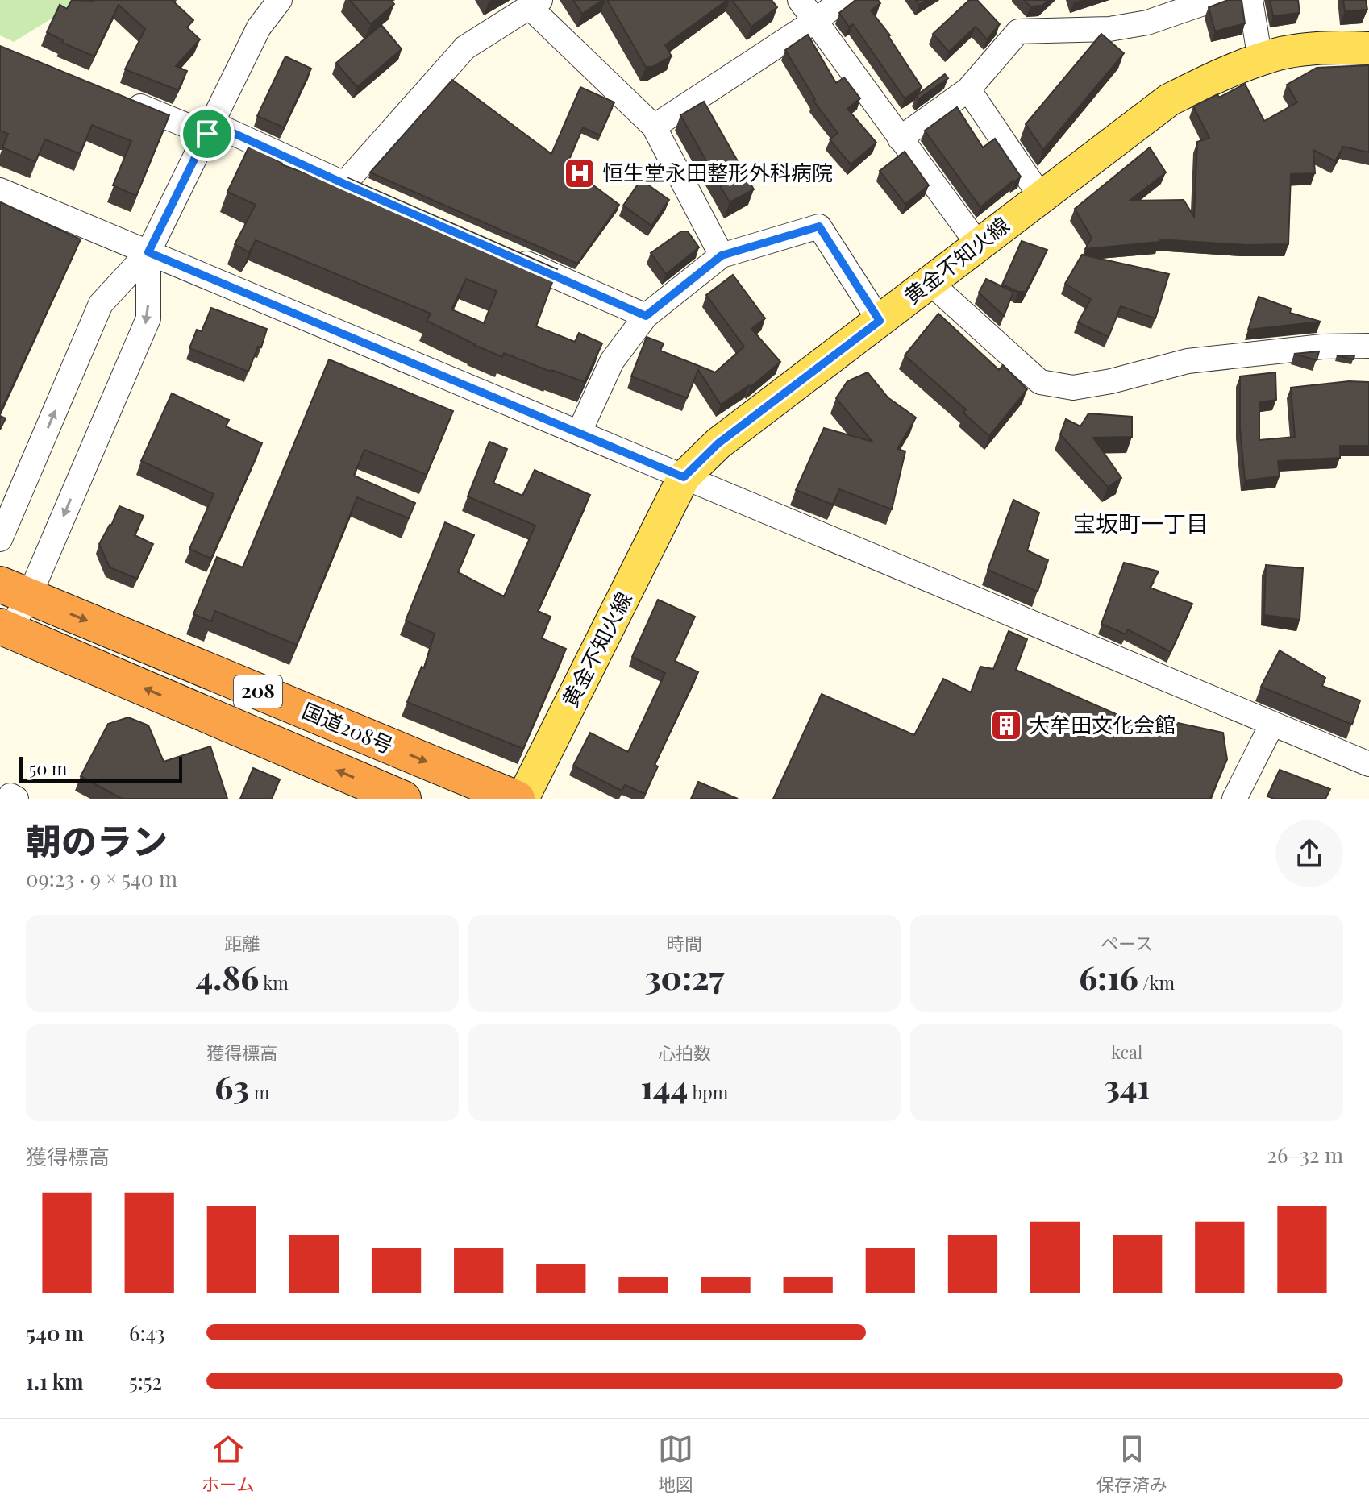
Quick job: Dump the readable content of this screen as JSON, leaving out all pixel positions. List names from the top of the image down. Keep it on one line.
{"streets":{"highway":["208","国道208号"],"main road":["黄金不知火線"]},"districts":["宝坂町一丁目"],"places":{"hospital":["恒生堂永田整形外科病院"],"building":["大牟田文化会館"]},"scale_bar":"50 m","page":{"scale":"50 m","heading":["朝のラン","09:23 · 9 × 540 m"],"stats":[["距離","4.86 km"],["時間","30:27"],["ペース","6:16 /km"],["獲得標高","63 m"],["心拍数","144 bpm"],["kcal","341"]],"chart":["獲得標高","26–32 m"],"list":[{"name":"540 m","note":"6:43"},{"name":"1.1 km","note":"5:52"}],"tabs":["ホーム","地図","保存済み"]}}
